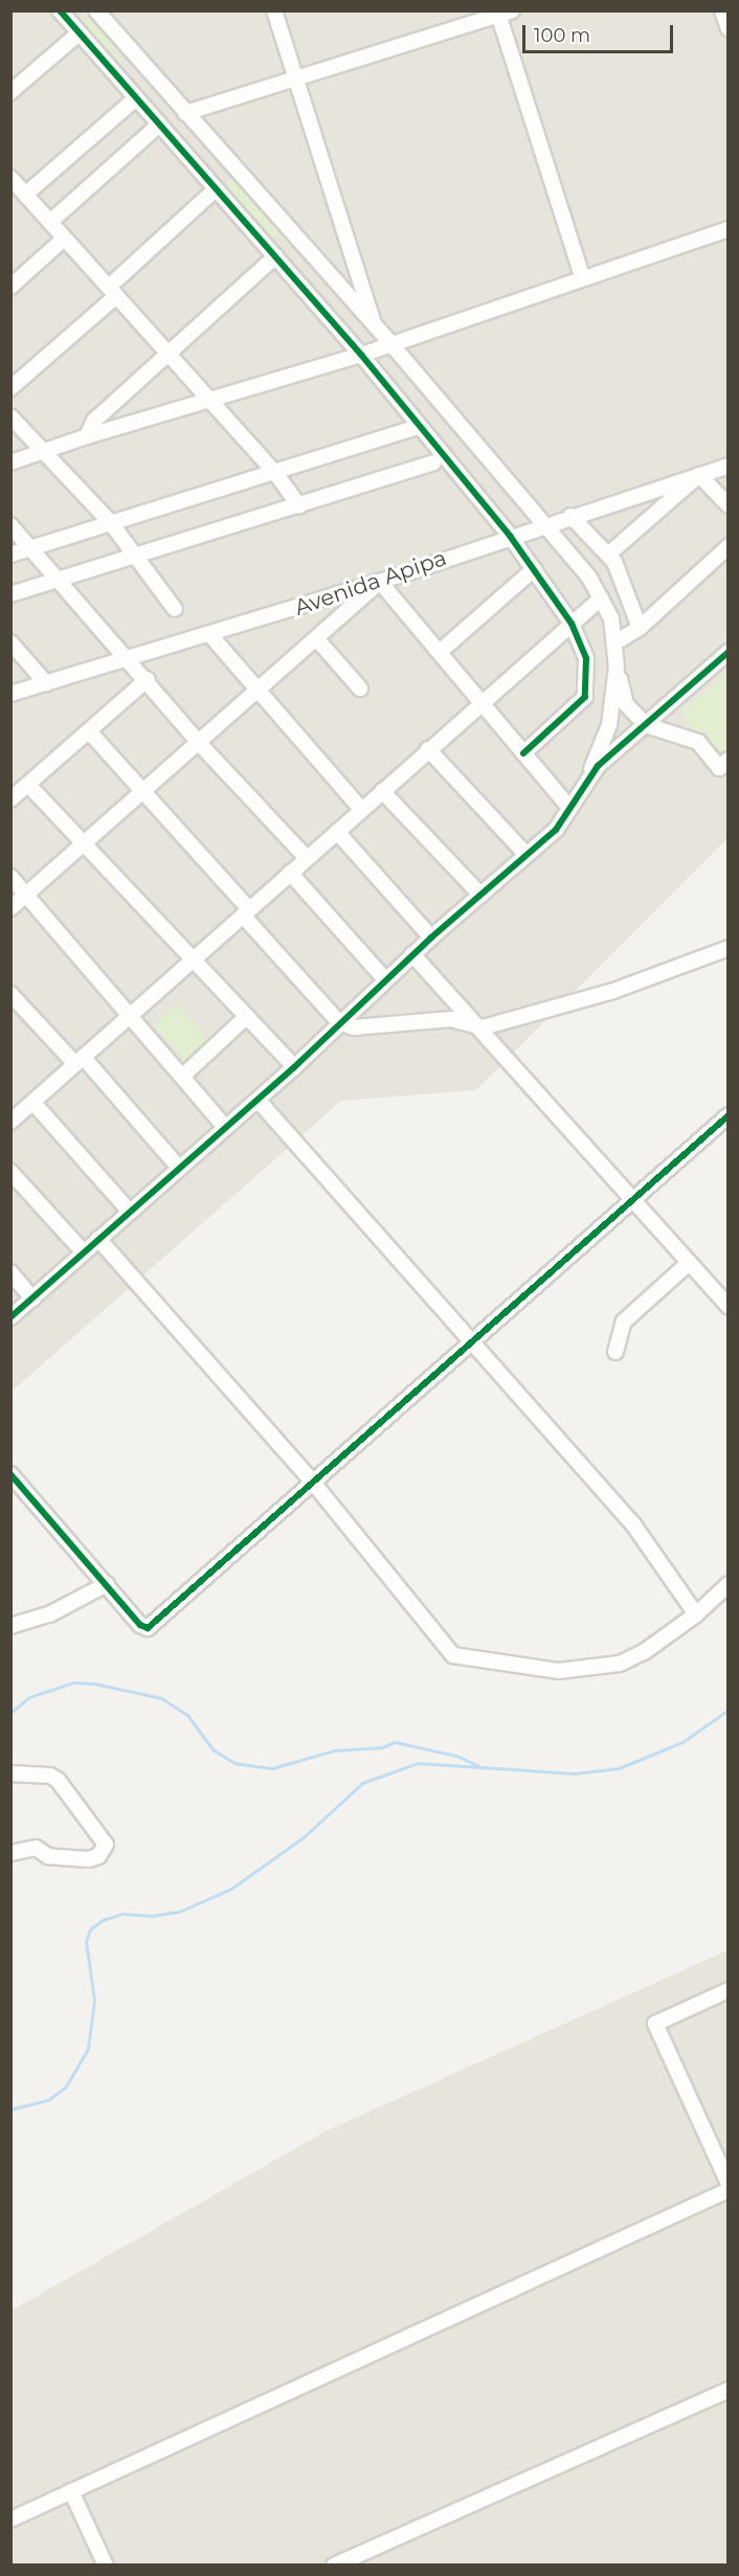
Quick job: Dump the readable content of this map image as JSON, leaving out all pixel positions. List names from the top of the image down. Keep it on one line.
{"streets":{"street":["Avenida Apipa"]},"scale_bar":"100 m"}
